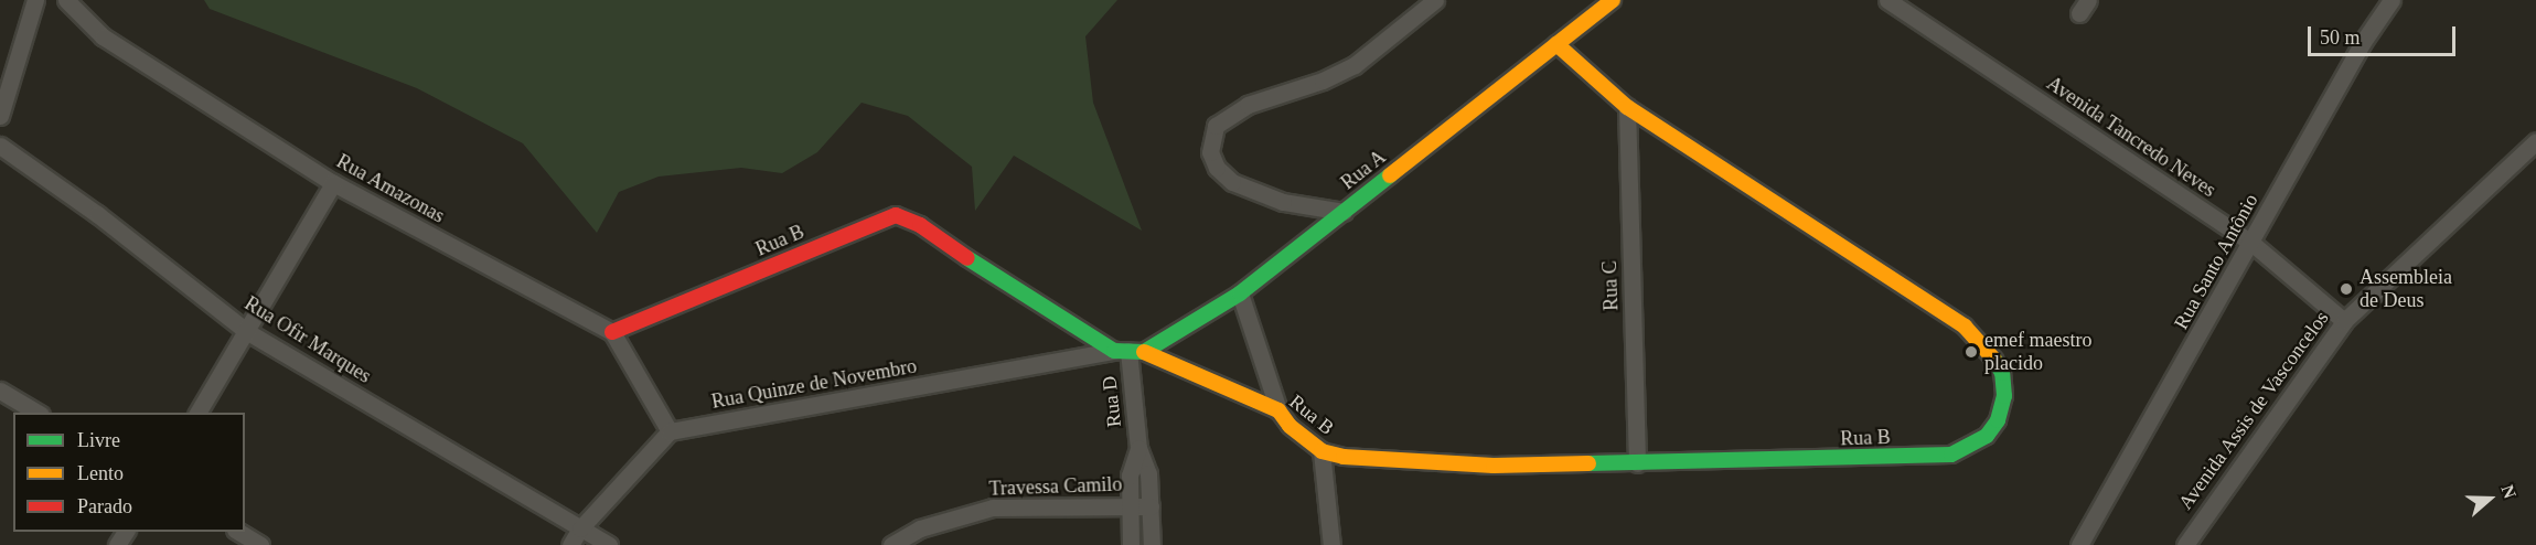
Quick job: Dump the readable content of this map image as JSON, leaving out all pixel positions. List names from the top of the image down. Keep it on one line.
{"streets":{"street":["Avenida Tancredo Neves","Rua A","Rua Amazonas","Rua B","Rua Santo Antônio","Rua C","Rua Ofir Marques","Rua Quinze de Novembro","Rua D","Avenida Assis de Vasconcelos","Travessa Camilo"]},"crossings":[["Avenida Tancredo Neves","Rua Santo Antônio"],["Avenida Tancredo Neves","Avenida Assis de Vasconcelos"],["Rua A","Rua B"],["Rua A","Rua Quinze de Novembro"],["Rua A","Rua D"],["Rua Amazonas","Rua B"],["Rua B","Rua C"],["Rua B","Rua Quinze de Novembro"],["Rua B","Rua D"],["Rua Quinze de Novembro","Rua D"],["Rua D","Travessa Camilo"]],"places":["Assembleia de Deus","emef maestro placido"],"legend":["Livre","Lento","Parado"],"scale_bar":"50 m","north":"right"}
